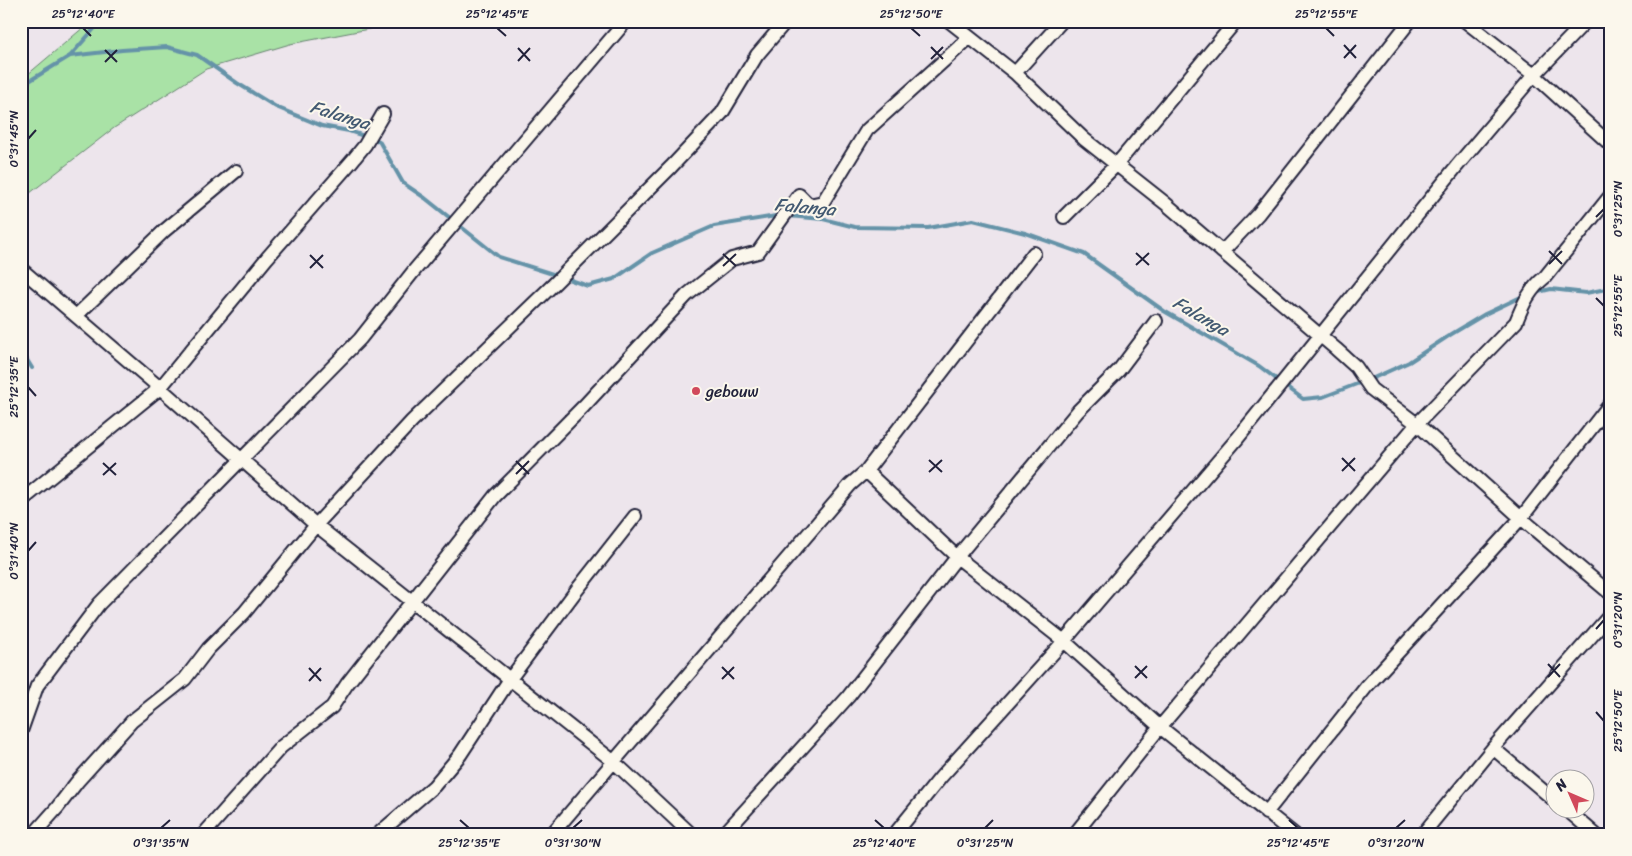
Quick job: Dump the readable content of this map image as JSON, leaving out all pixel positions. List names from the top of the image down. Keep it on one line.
{"water":["Falanga"],"places":["gebouw"],"north":"top left","coordinates":["25°12'40\"E","25°12'45\"E","25°12'50\"E","25°12'55\"E","0°31'45\"N","0°31'25\"N","25°12'35\"E","0°31'40\"N","0°31'20\"N","0°31'35\"N","0°31'30\"N"]}
